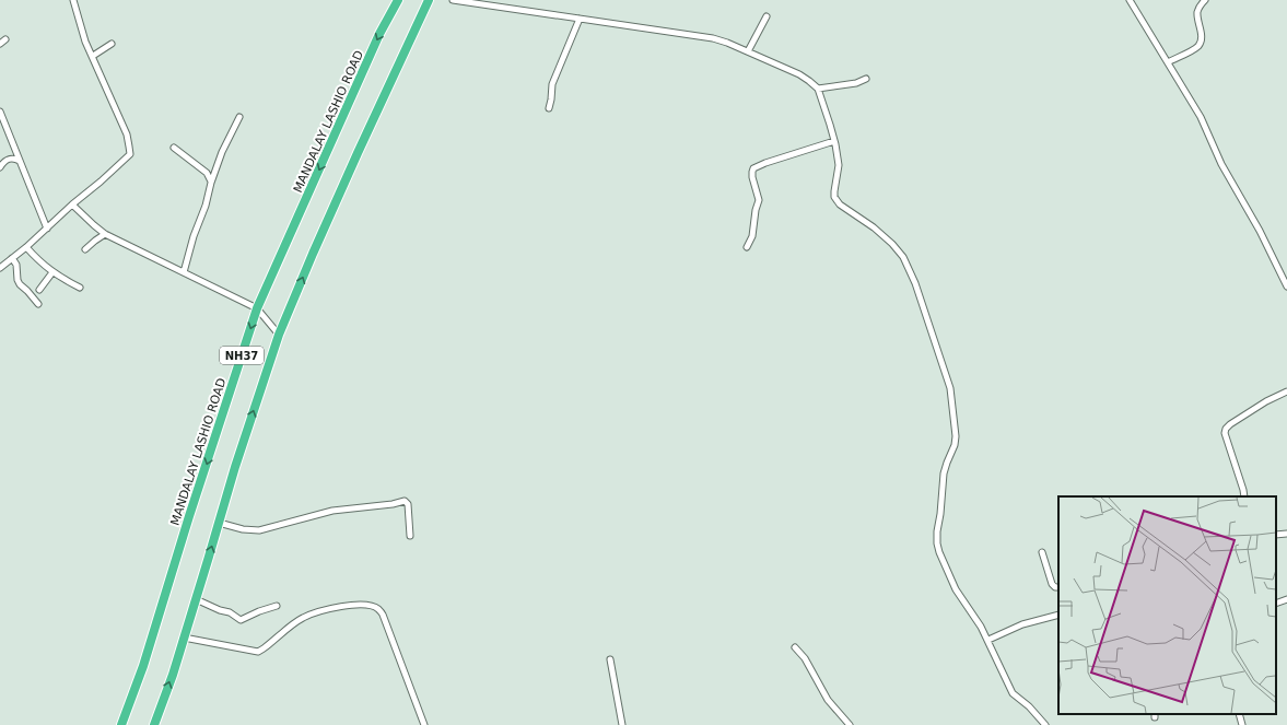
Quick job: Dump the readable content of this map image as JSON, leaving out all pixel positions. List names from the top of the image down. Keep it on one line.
{"streets":{"highway":["MANDALAY LASHIO ROAD","NH37"]}}
